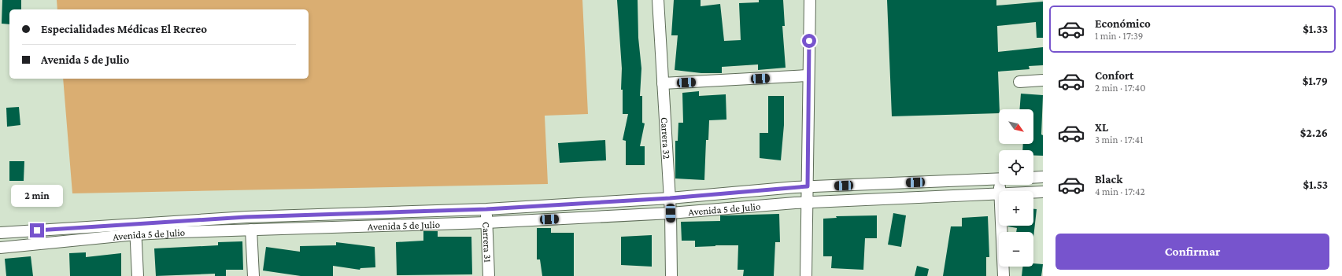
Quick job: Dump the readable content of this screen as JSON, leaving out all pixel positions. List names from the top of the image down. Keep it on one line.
{"streets":{"street":["Carrera 32","Avenida 5 de Julio","Carrera 31"]},"crossings":[["Carrera 32","Avenida 5 de Julio"],["Avenida 5 de Julio","Carrera 31"]],"north":"bottom right","page":{"list":[{"name":"Económico","note":"1 min · 17:39","value":"$1.33"},{"name":"Confort","note":"2 min · 17:40","value":"$1.79"},{"name":"XL","note":"3 min · 17:41","value":"$2.26"},{"name":"Black","note":"4 min · 17:42","value":"$1.53"}],"banner":["Especialidades Médicas El Recreo","Avenida 5 de Julio"],"map_buttons":["+","−"],"bubble":"2 min","buttons":"Confirmar"}}
